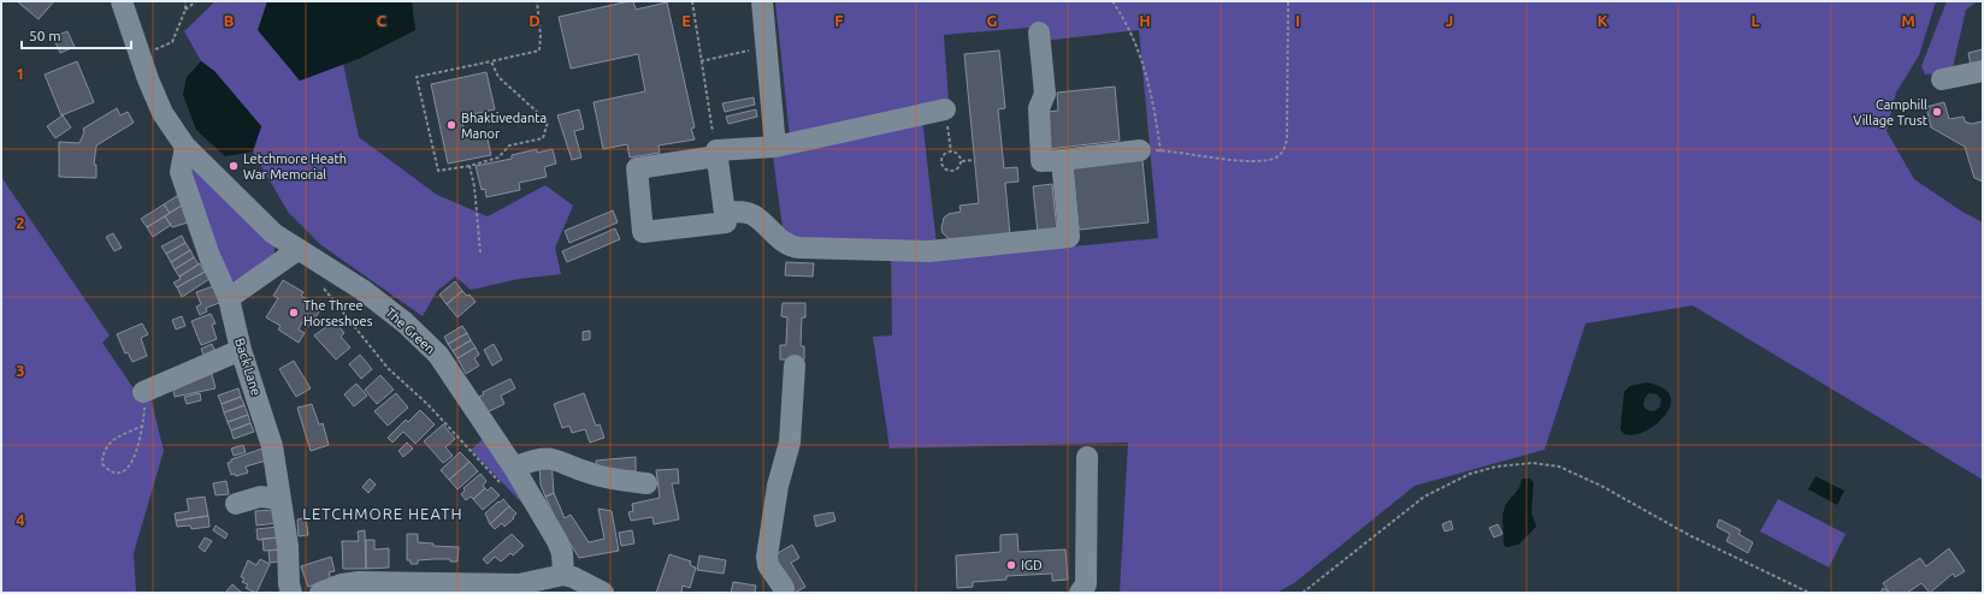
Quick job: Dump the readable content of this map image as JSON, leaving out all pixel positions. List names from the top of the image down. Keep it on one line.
{"streets":{"street":["The Green","Back Lane"]},"crossings":[["The Green","Back Lane"]],"districts":["LETCHMORE HEATH"],"places":["Camphill Village Trust","Bhaktivedanta Manor","Letchmore Heath War Memorial","The Three Horseshoes","IGD"],"scale_bar":"50 m","grid":{"columns":["B","C","D","E","F","G","H","I","J","K","L","M"],"rows":["1","2","3","4"]}}
